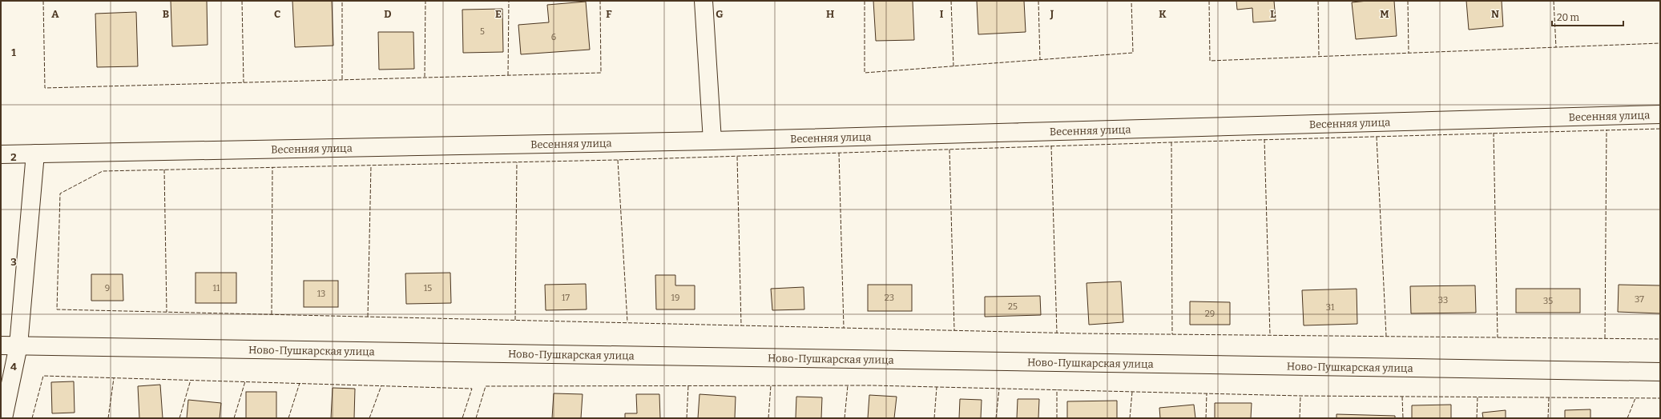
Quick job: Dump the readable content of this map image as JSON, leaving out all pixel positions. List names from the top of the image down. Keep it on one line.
{"streets":{"street":["Весенняя улица","Ново-Пушкарская улица"]},"house_numbers":["5","6","9","11","15","13","17","19","23","37","33","35","25","31","29"],"scale_bar":"20 m","grid":{"columns":["A","B","C","D","E","F","G","H","I","J","K","L","M","N"],"rows":["1","2","3","4"]}}
